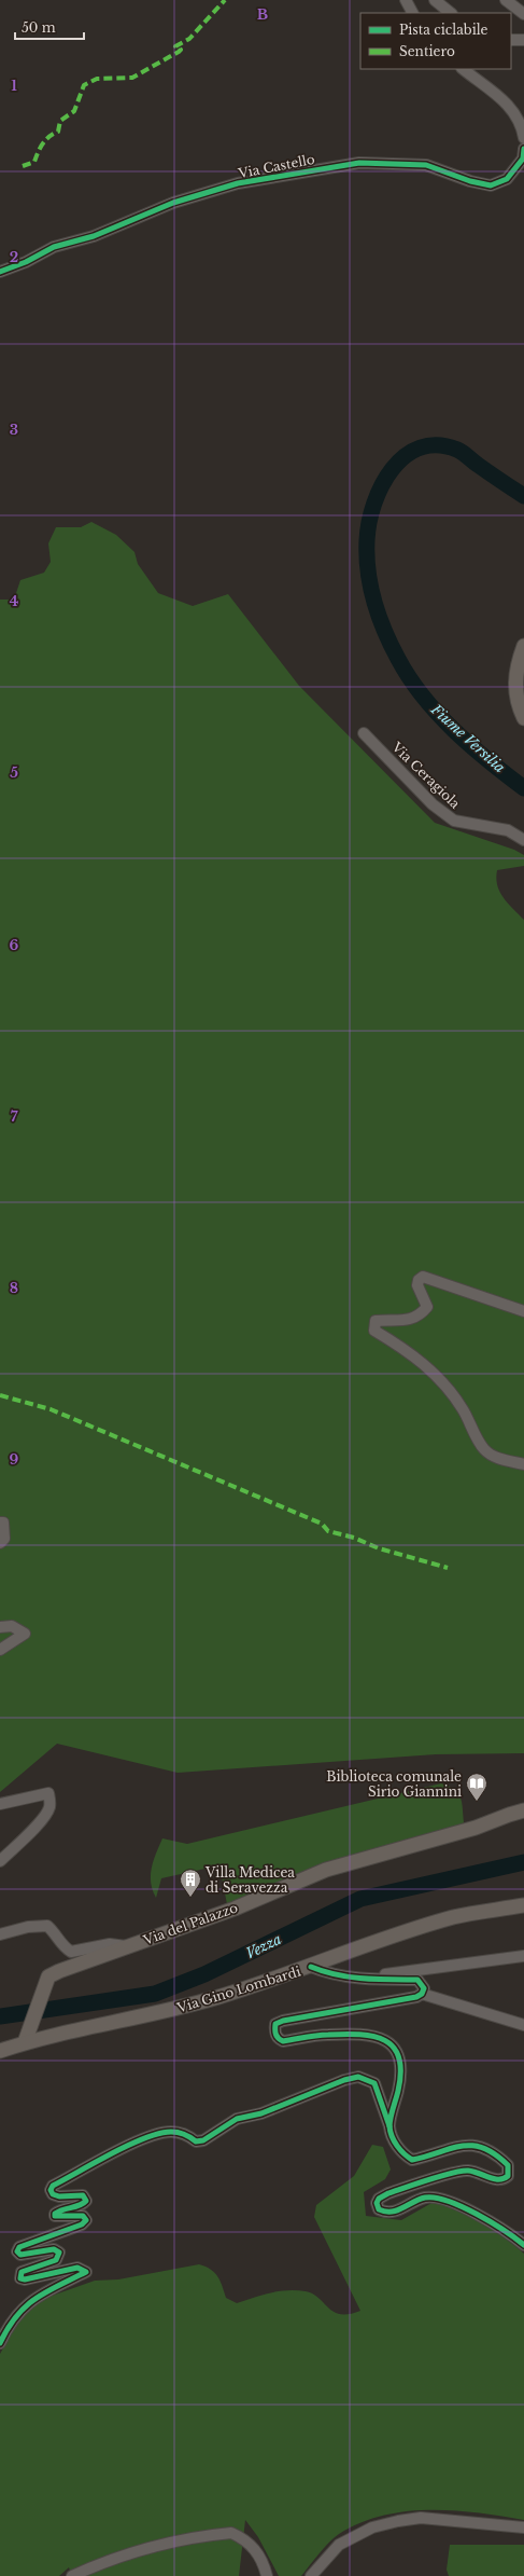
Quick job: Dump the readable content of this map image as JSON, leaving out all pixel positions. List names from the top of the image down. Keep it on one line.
{"streets":{"main road":["Via del Palazzo","Via Gino Lombardi"],"street":["Via Castello","Via Ceragiola"]},"crossings":[["Via del Palazzo","Via Gino Lombardi"]],"water":["Fiume Versilia","Vezza"],"places":{"library":["Biblioteca comunale Sirio Giannini"],"building":["Villa Medicea di Seravezza"]},"legend":["Pista ciclabile","Sentiero"],"scale_bar":"50 m","grid":{"columns":["B"],"rows":["1","2","3","4","5","6","7","8","9"]}}
